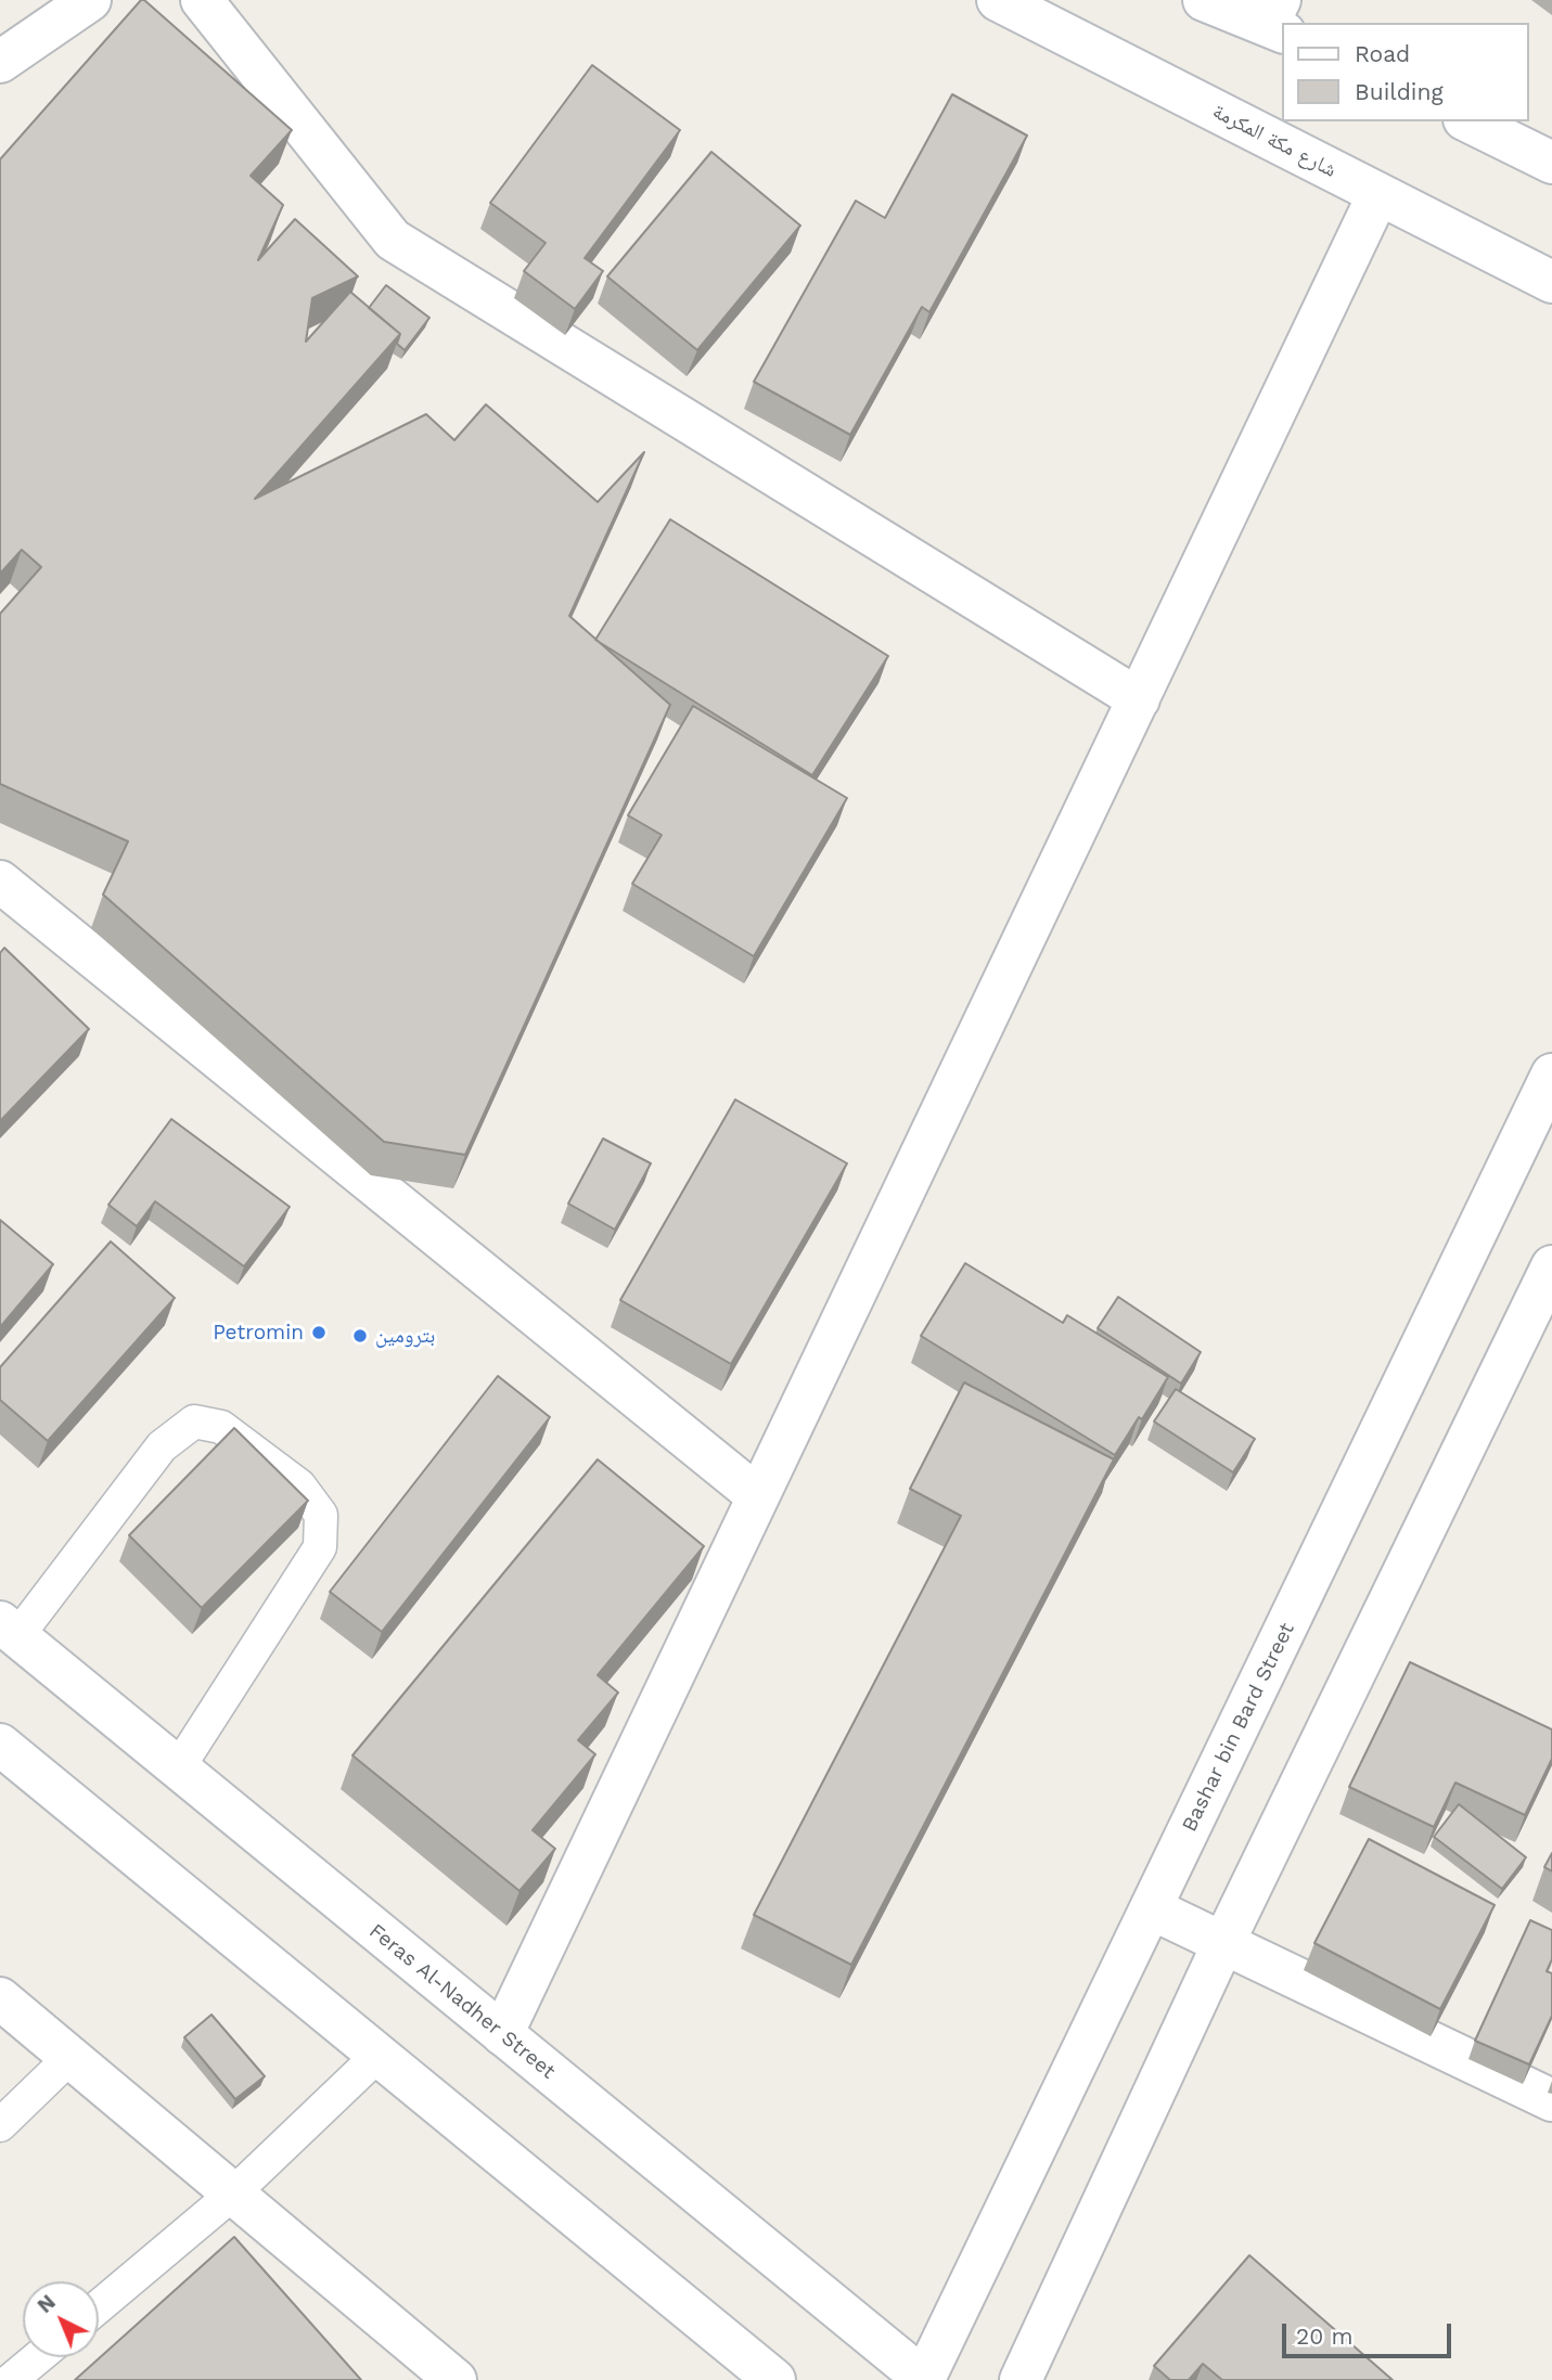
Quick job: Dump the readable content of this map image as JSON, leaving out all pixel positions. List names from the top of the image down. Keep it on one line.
{"streets":{"street":["شارع مكة المكرمة","Bashar bin Bard Street","Feras Al-Nadher Street"]},"crossings":[["Bashar bin Bard Street","Feras Al-Nadher Street"]],"places":["Petromin","بترومين"],"legend":["Road","Building"],"scale_bar":"20 m","north":"top left"}
